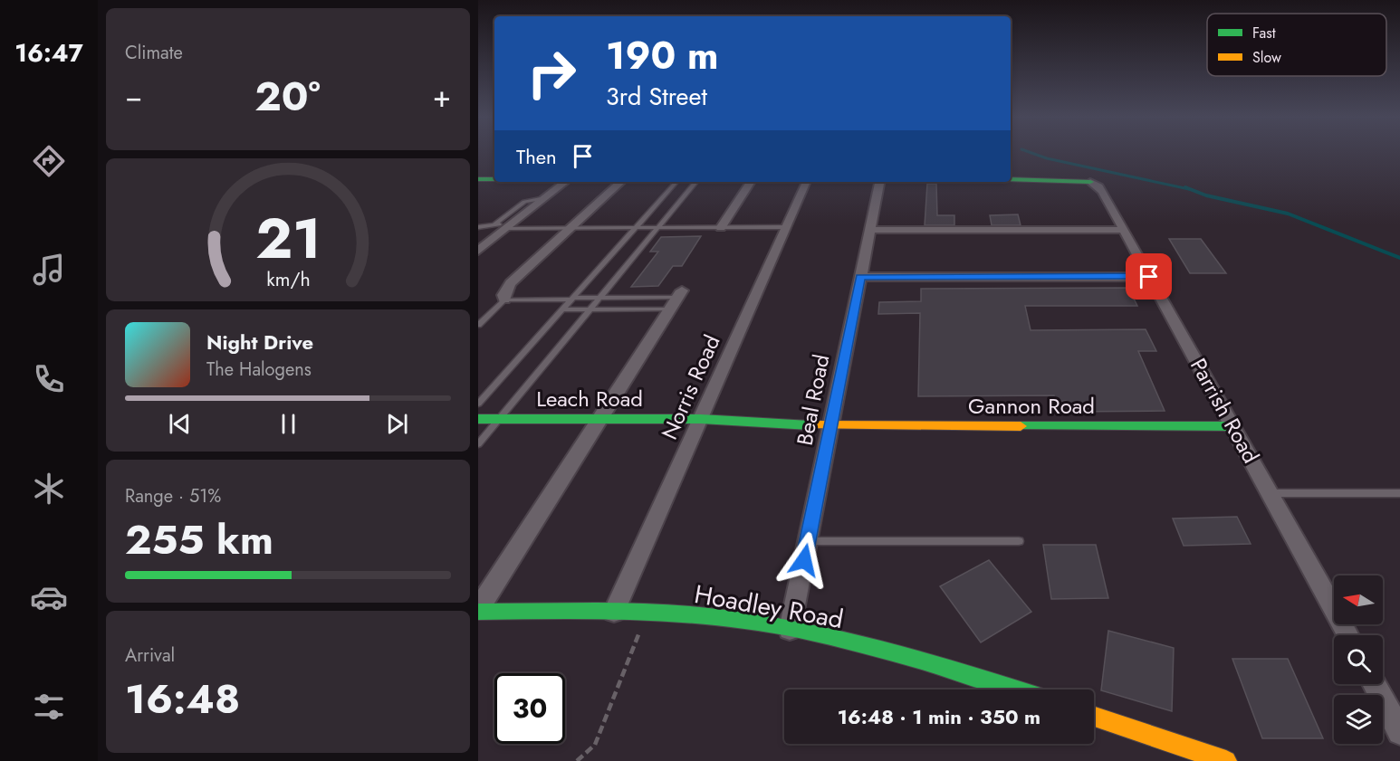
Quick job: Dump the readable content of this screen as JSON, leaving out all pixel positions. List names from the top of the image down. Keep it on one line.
{"streets":{"street":["Norris Road","Leach Road","Beal Road","Gannon Road","Parrish Road","Hoadley Road"]},"crossings":[["Norris Road","Leach Road"],["Norris Road","Hoadley Road"],["Leach Road","Beal Road"],["Leach Road","Gannon Road"],["Beal Road","Gannon Road"],["Beal Road","Hoadley Road"],["Gannon Road","Parrish Road"]],"legend":["Fast","Slow"],"north":"left","page":{"tabs":"16:47","tile":["Climate",["Range · 51%","255 km"],["Arrival","16:48"]],"turn":["190 m","3rd Street"],"heat":["−","20°","+"],"then":"Then","song":["Night Drive","The Halogens"],"limit":"30","trip":"16:48 · 1 min · 350 m","gauge":["21","km/h"]}}
